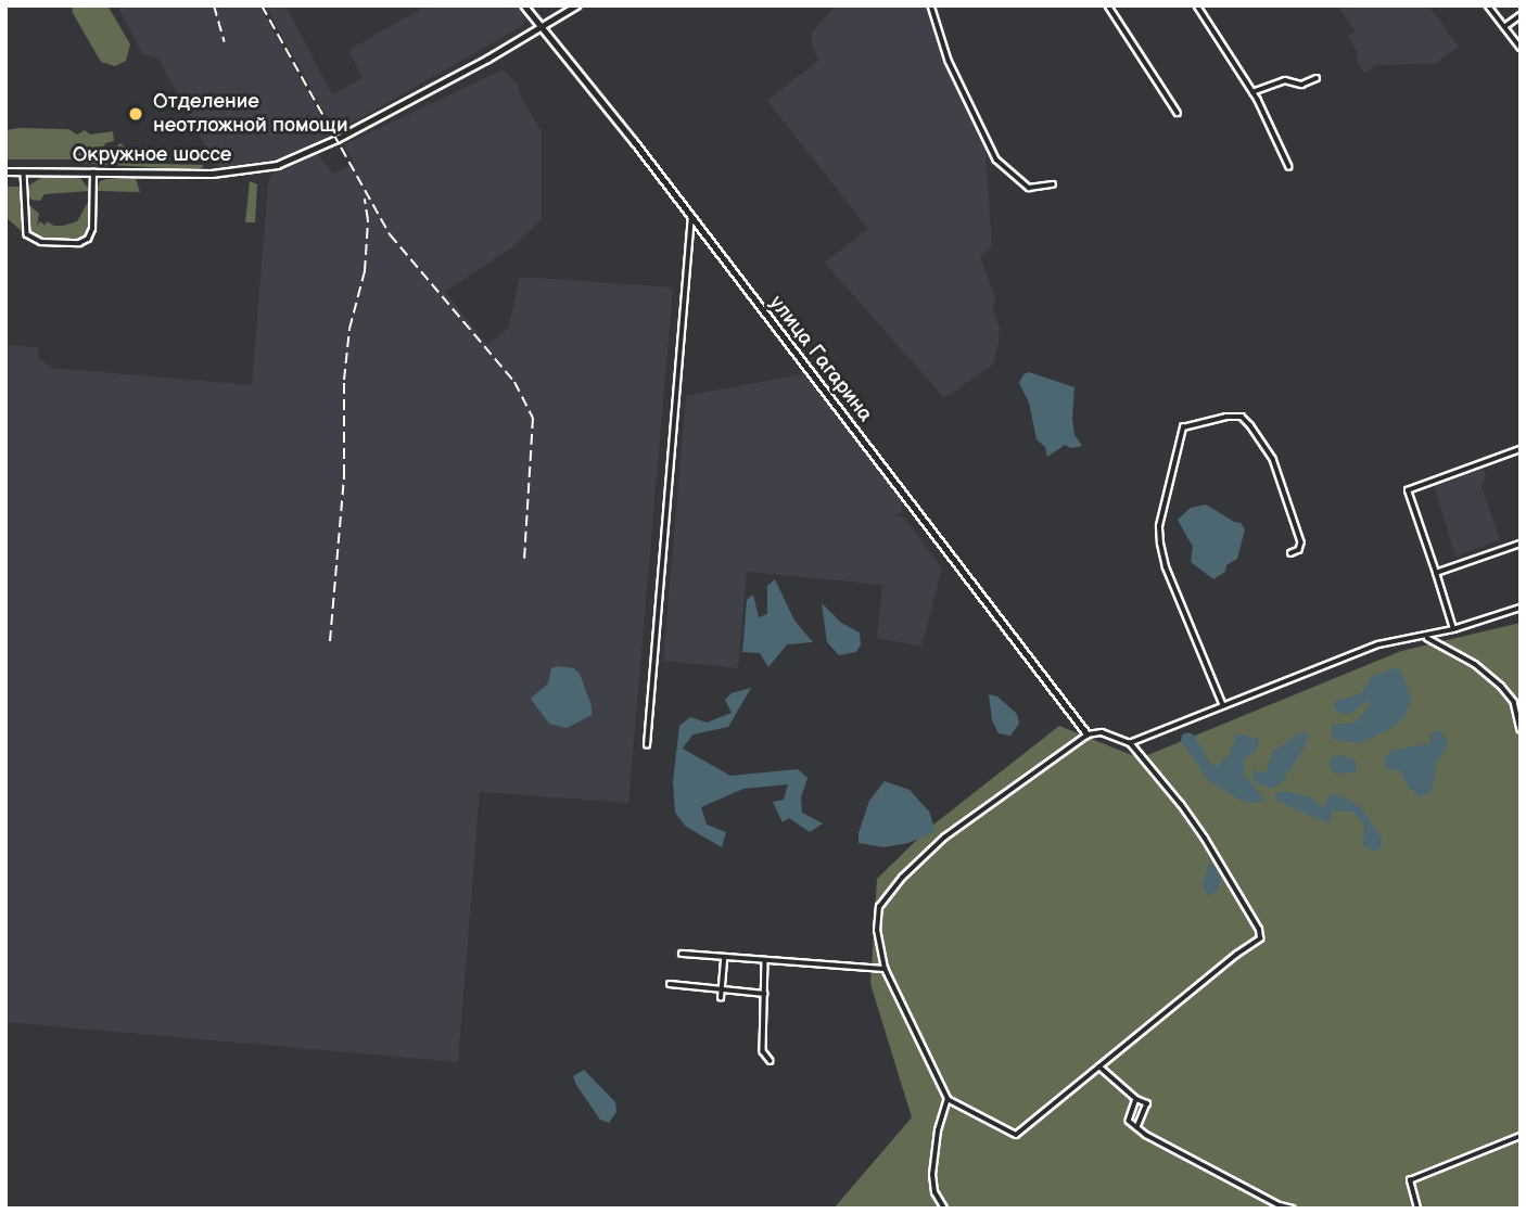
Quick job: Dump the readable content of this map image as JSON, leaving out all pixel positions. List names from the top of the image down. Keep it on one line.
{"streets":{"main road":["Окружное шоссе"],"street":["улица Гагарина"]},"crossings":[["Окружное шоссе","улица Гагарина"]],"places":["Отделение неотложной помощи"]}
